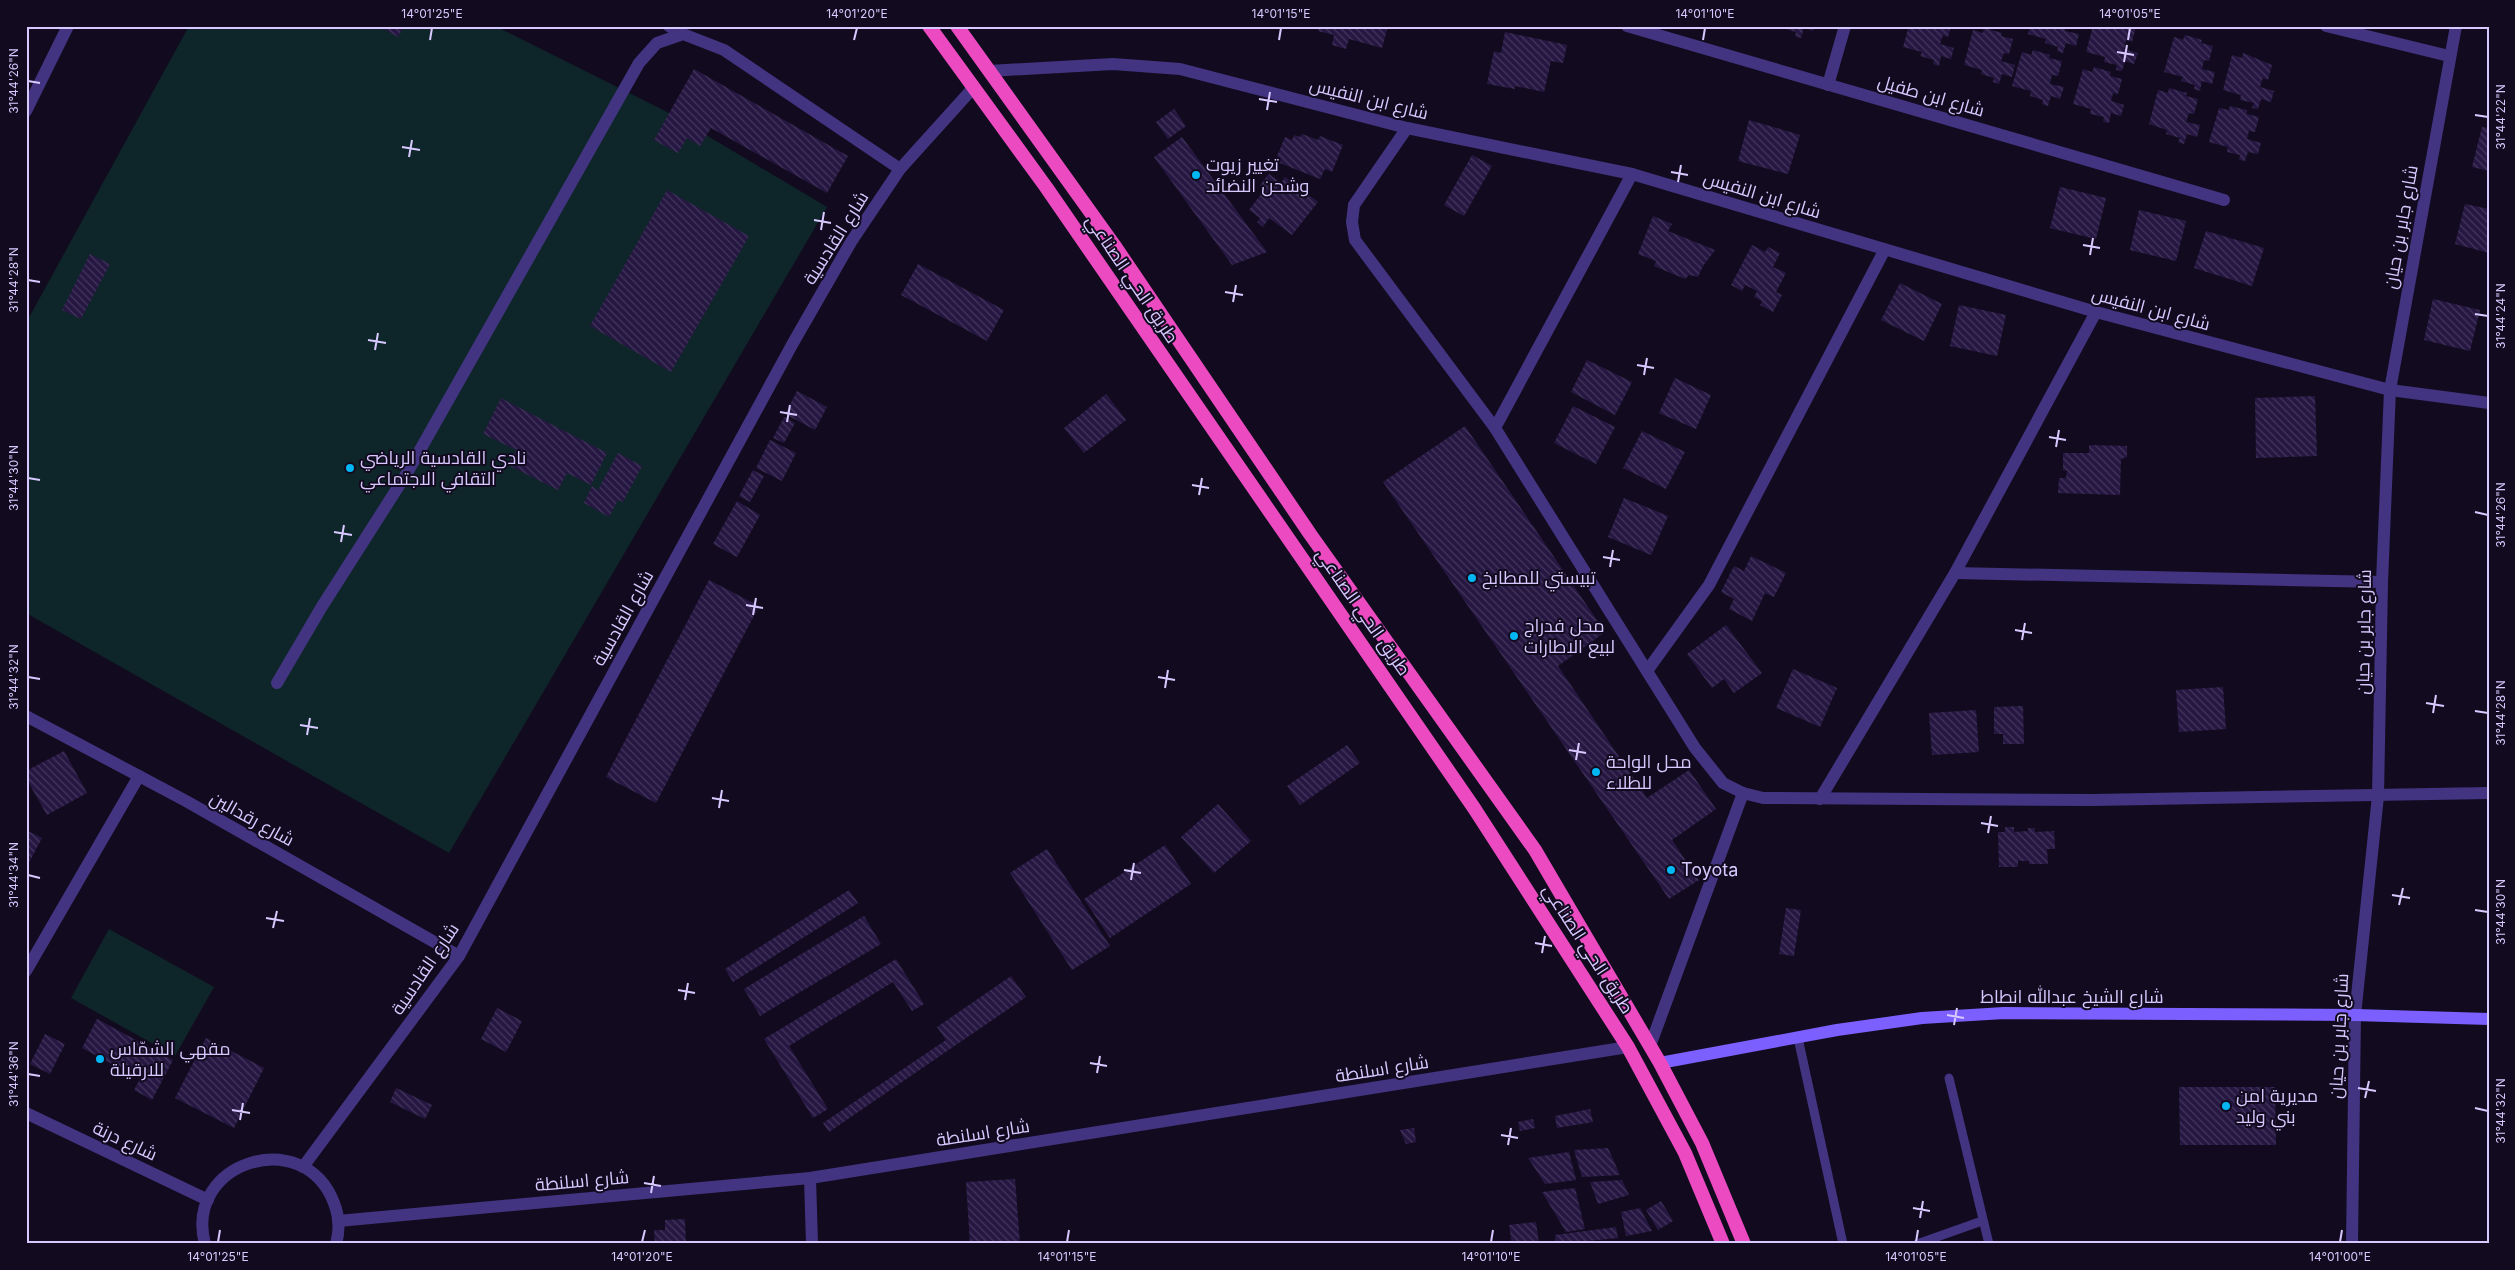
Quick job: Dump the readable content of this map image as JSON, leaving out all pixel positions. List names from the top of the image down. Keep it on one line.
{"streets":{"highway":["طريق الحي الصناعي"],"main road":["شارع الشيخ عبدالله انطاط"],"street":["شارع ابن طفيل","شارع ابن النفيس","شارع جابر بن حيان","شارع القادسية","شارع رقدالين","شارع اسلنطة","شارع درنة"]},"crossings":[["شارع ابن النفيس","شارع جابر بن حيان"],["شارع ابن النفيس","طريق الحي الصناعي"],["شارع جابر بن حيان","شارع الشيخ عبدالله انطاط"],["شارع القادسية","طريق الحي الصناعي"],["شارع القادسية","شارع رقدالين"],["طريق الحي الصناعي","شارع الشيخ عبدالله انطاط"],["طريق الحي الصناعي","شارع اسلنطة"]],"places":["تغيير زيوت وشحن النضائد","نادي القادسية الرياضي التقافي الاجتماعي","تبيستي للمطابخ","محل فدراج لبيع الاطارات","محل الواحة للطلاء","Toyota","مقهي الشمّاس للارقيلة","مديرية امن بني وليد"],"coordinates":["14°01'25\"E","14°01'20\"E","14°01'15\"E","14°01'10\"E","14°01'05\"E","31°44'26\"N","31°44'22\"N","31°44'28\"N","31°44'24\"N","31°44'30\"N","31°44'32\"N","31°44'34\"N","31°44'36\"N","14°01'00\"E"]}
